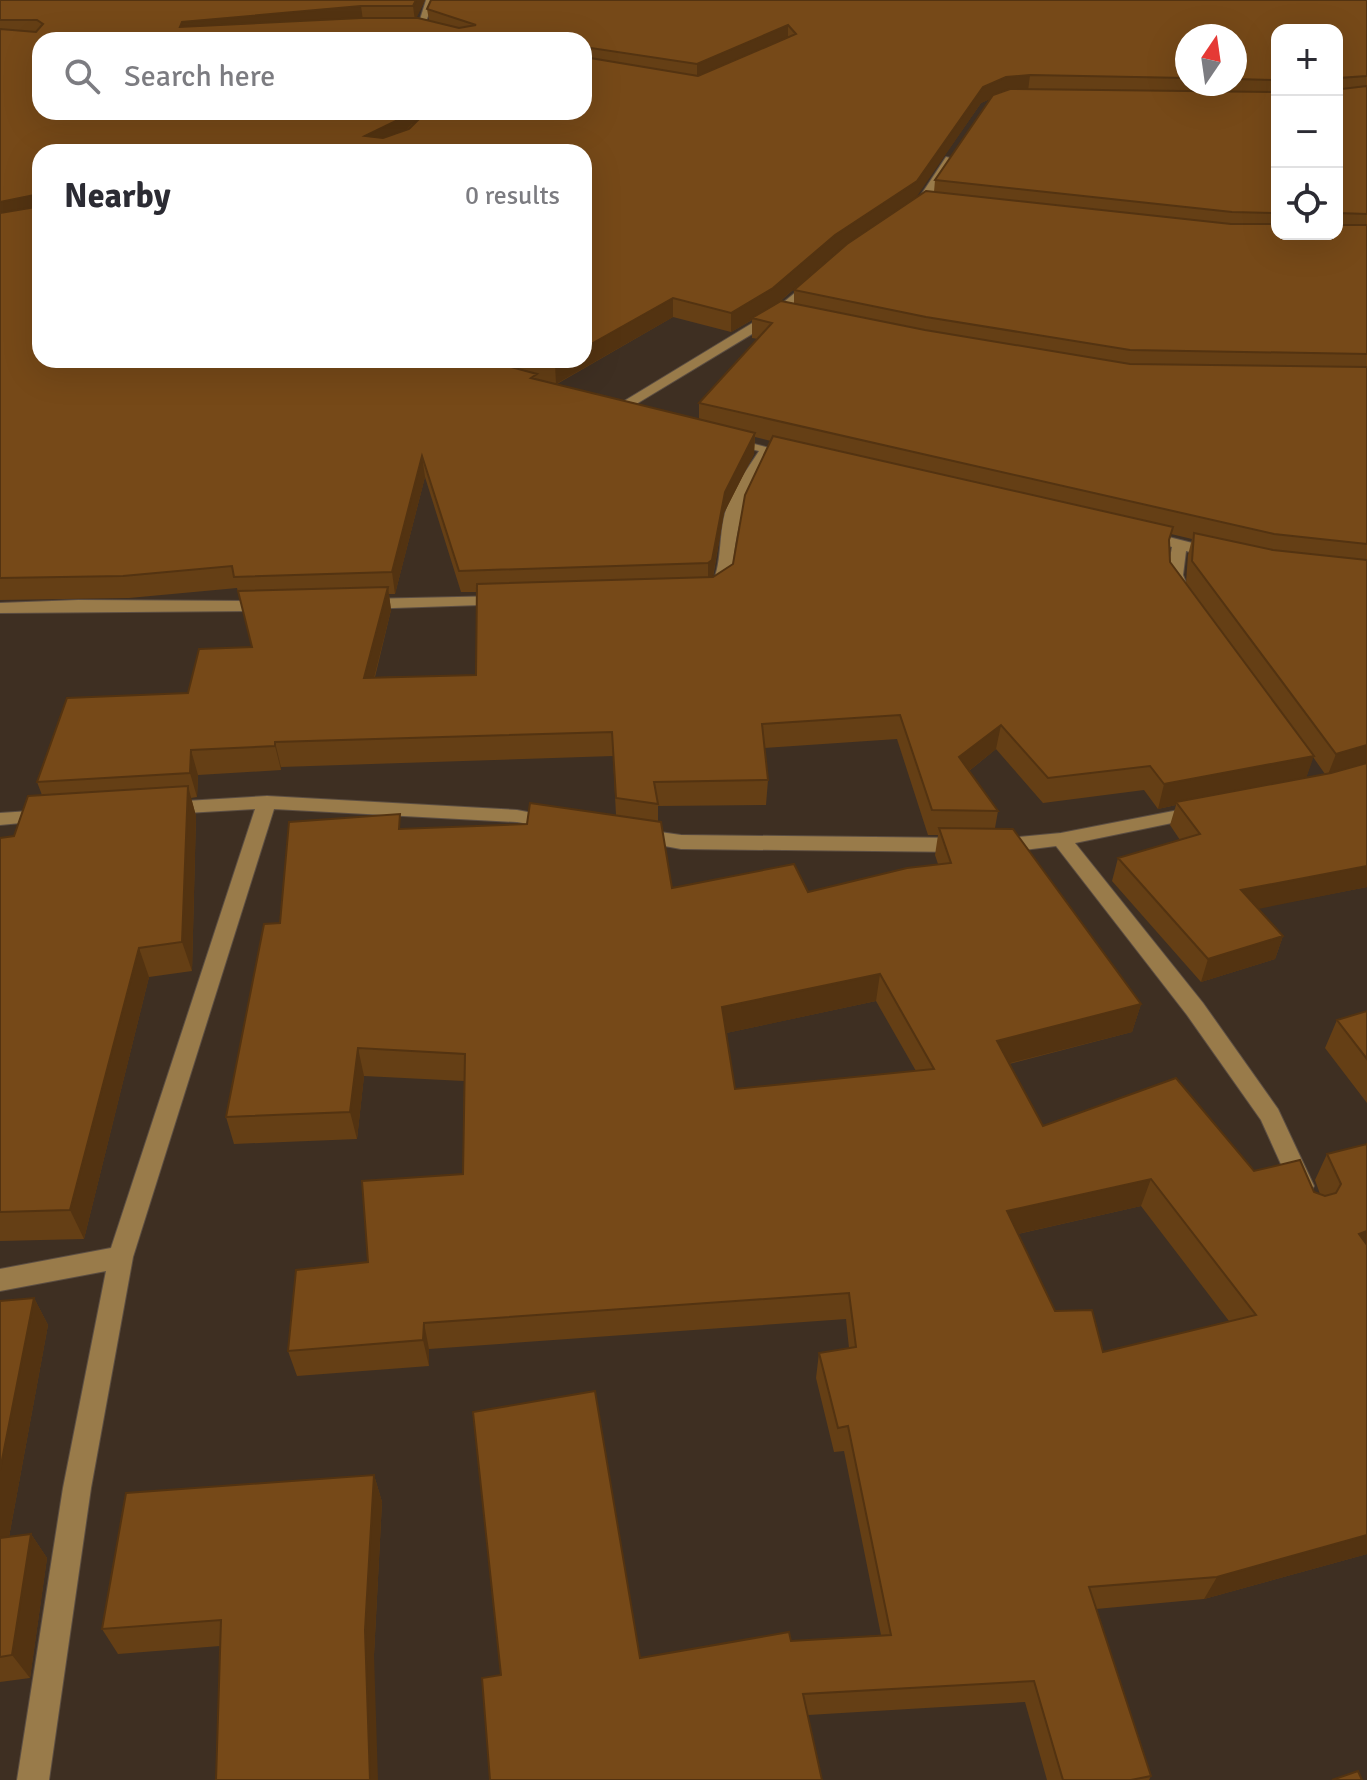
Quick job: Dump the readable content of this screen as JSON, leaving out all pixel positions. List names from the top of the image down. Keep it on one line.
{"north":"top","page":{"map_buttons":["+","−"],"search":"Search here","heading":["Nearby","0 results"]}}
